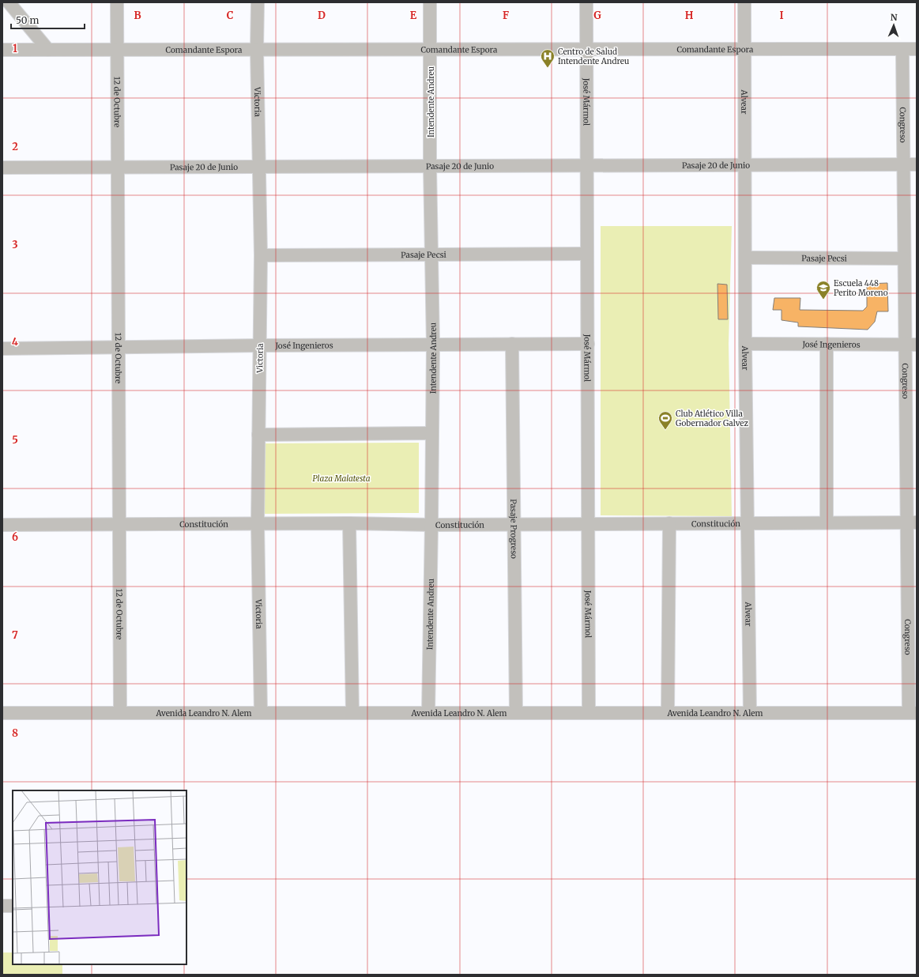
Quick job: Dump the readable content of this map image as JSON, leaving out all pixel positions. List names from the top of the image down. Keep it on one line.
{"streets":{"street":["Comandante Espora","12 de Octubre","Victoria","Intendente Andreu","José Mármol","Alvear","Congreso","Pasaje 20 de Junio","Pasaje Pecsi","José Ingenieros","Constitución","Pasaje Progreso","Avenida Leandro N. Alem"]},"crossings":[["Comandante Espora","12 de Octubre"],["Comandante Espora","Victoria"],["Comandante Espora","Intendente Andreu"],["Comandante Espora","José Mármol"],["Comandante Espora","Alvear"],["Comandante Espora","Congreso"],["12 de Octubre","Pasaje 20 de Junio"],["12 de Octubre","José Ingenieros"],["12 de Octubre","Constitución"],["12 de Octubre","Avenida Leandro N. Alem"],["Victoria","Pasaje 20 de Junio"],["Victoria","Pasaje Pecsi"],["Victoria","José Ingenieros"],["Victoria","Constitución"],["Victoria","Avenida Leandro N. Alem"],["Intendente Andreu","Pasaje 20 de Junio"],["Intendente Andreu","Pasaje Pecsi"],["Intendente Andreu","José Ingenieros"],["Intendente Andreu","Constitución"],["Intendente Andreu","Avenida Leandro N. Alem"],["José Mármol","Pasaje 20 de Junio"],["José Mármol","Pasaje Pecsi"],["José Mármol","José Ingenieros"],["José Mármol","Constitución"],["José Mármol","Avenida Leandro N. Alem"],["Alvear","Pasaje 20 de Junio"],["Alvear","Pasaje Pecsi"],["Alvear","José Ingenieros"],["Alvear","Constitución"],["Alvear","Avenida Leandro N. Alem"],["Congreso","Pasaje 20 de Junio"],["Congreso","Pasaje Pecsi"],["Congreso","José Ingenieros"],["Congreso","Constitución"],["Congreso","Avenida Leandro N. Alem"],["José Ingenieros","Pasaje Progreso"],["Constitución","Pasaje Progreso"],["Pasaje Progreso","Avenida Leandro N. Alem"]],"parks":["Plaza Malatesta"],"places":{"hospital":["Centro de Salud Intendente Andreu"],"school or university":["Escuela 448 Perito Moreno"],"sports":["Club Atlético Villa Gobernador Galvez"]},"scale_bar":"50 m","north":"top","grid":{"columns":["B","C","D","E","F","G","H","I"],"rows":["1","2","3","4","5","6","7","8"]}}
